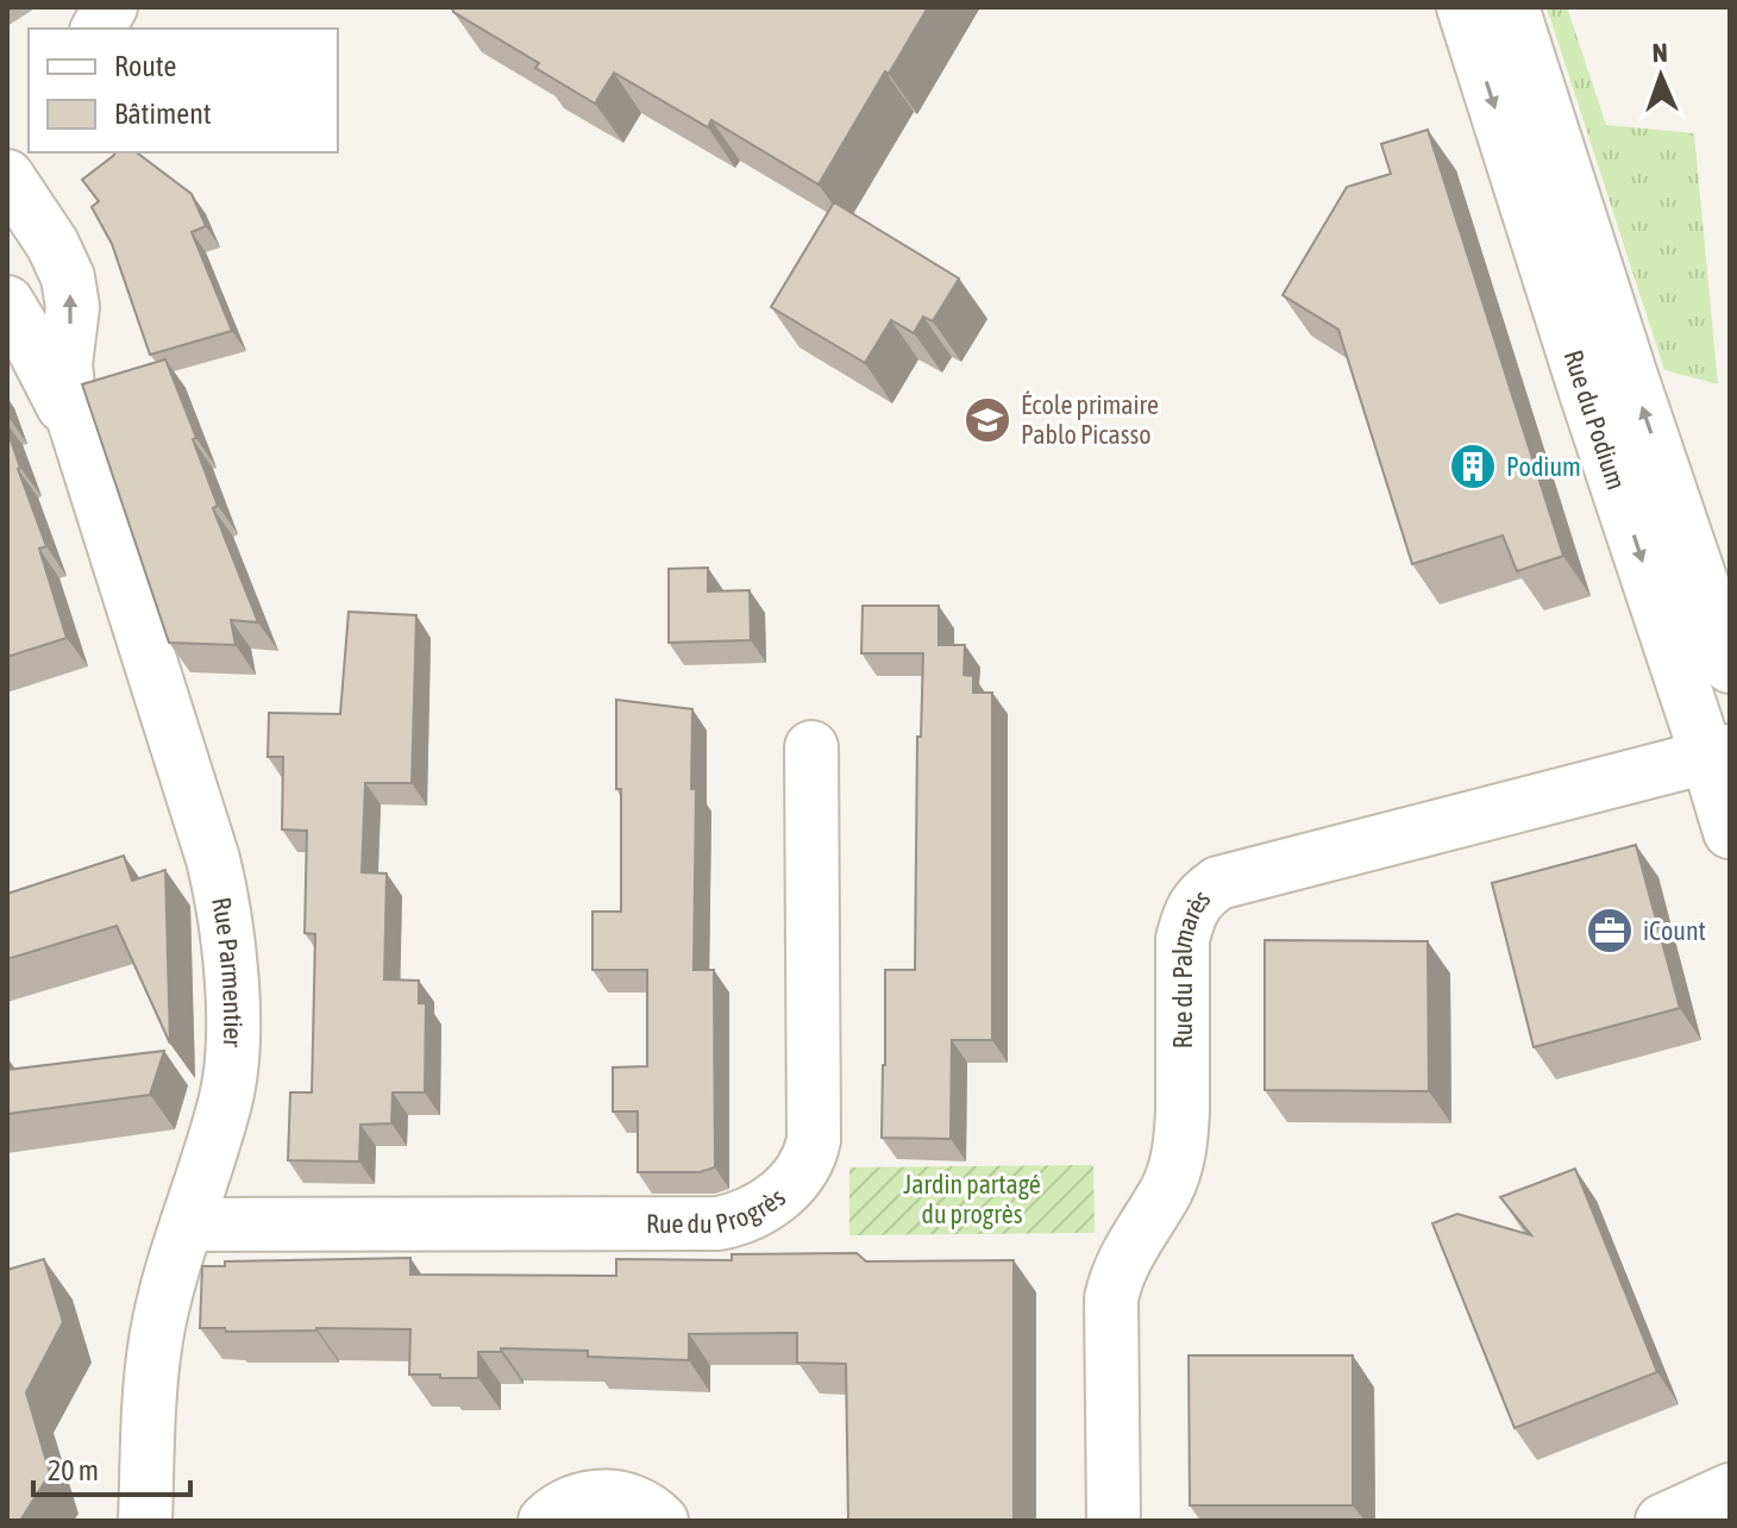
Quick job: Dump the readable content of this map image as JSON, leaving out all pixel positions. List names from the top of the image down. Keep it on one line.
{"streets":{"street":["Rue du Podium","Rue Parmentier","Rue du Palmarès","Rue du Progrès"]},"crossings":[["Rue du Podium","Rue du Palmarès"],["Rue Parmentier","Rue du Progrès"]],"parks":["Jardin partagé du progrès"],"places":{"school or university":["École primaire Pablo Picasso"],"building":["Podium"],"office":["iCount"]},"legend":["Route","Bâtiment"],"scale_bar":"20 m","north":"top"}
